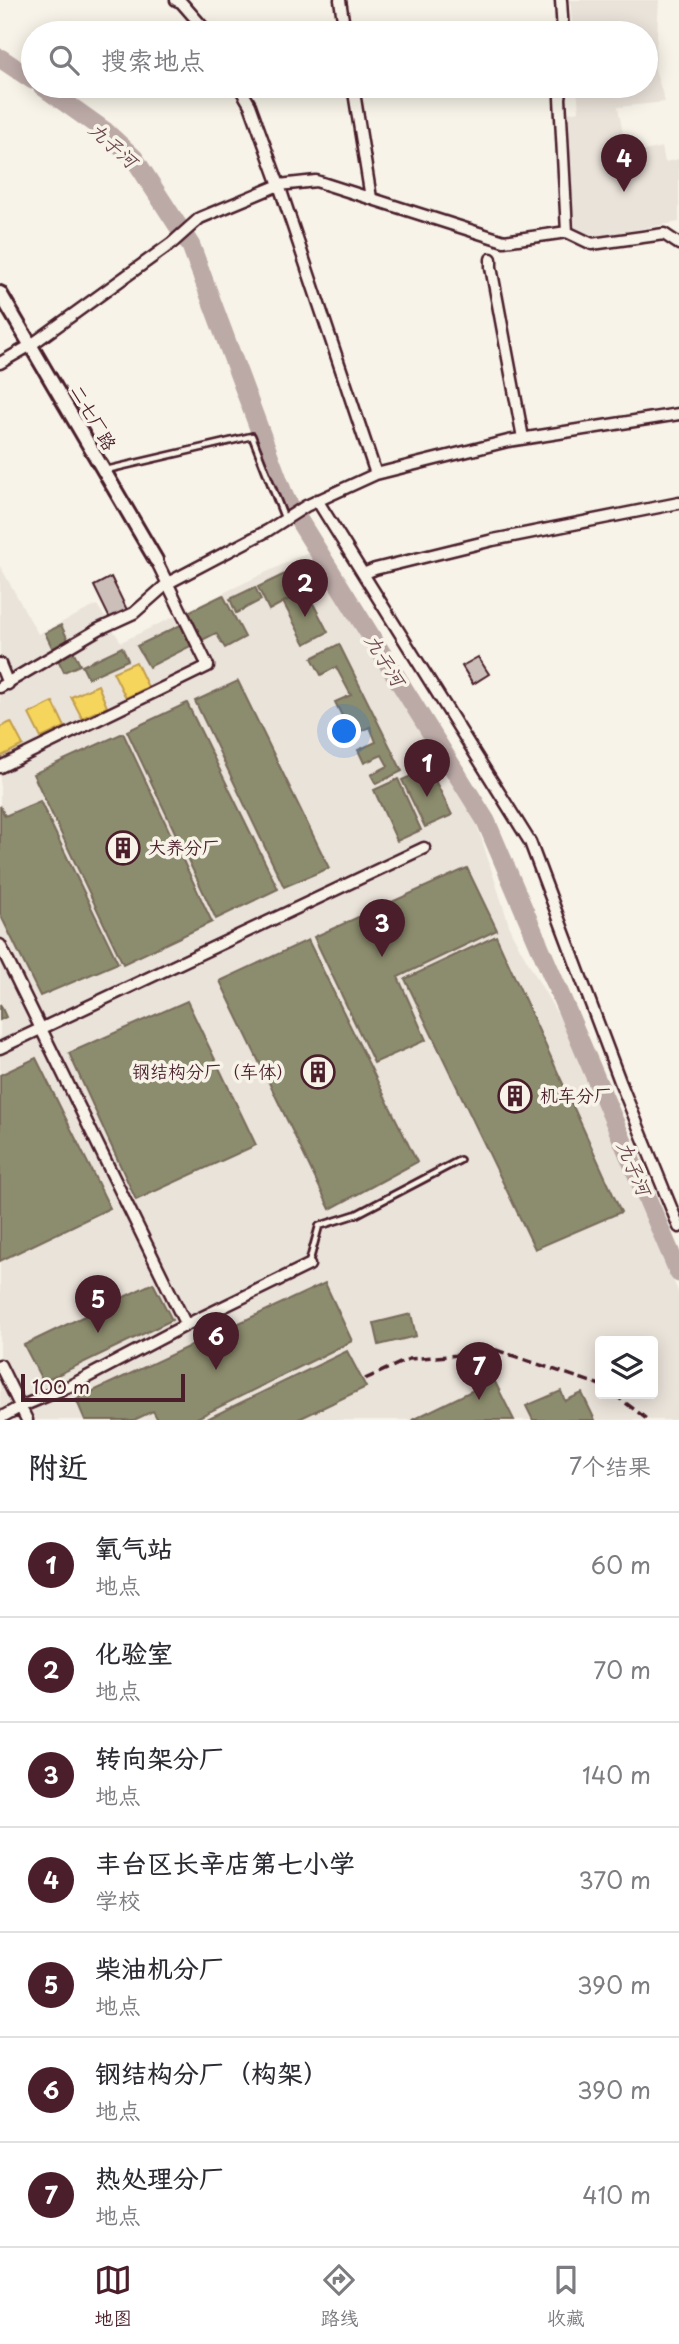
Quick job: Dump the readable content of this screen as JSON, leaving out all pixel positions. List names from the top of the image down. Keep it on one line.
{"streets":{"street":["二七厂路"]},"water":["九子河"],"places":{"building":["大养分厂","钢结构分厂（车体）","机车分厂"]},"scale_bar":"100 m","page":{"search":"搜索地点","pins":["4","2","1","3","5","6","7"],"scale":"100 m","heading":["附近","7个结果"],"list":[{"mark":"1","name":"氧气站","note":"地点","value":"60 m"},{"mark":"2","name":"化验室","note":"地点","value":"70 m"},{"mark":"3","name":"转向架分厂","note":"地点","value":"140 m"},{"mark":"4","name":"丰台区长辛店第七小学","note":"学校","value":"370 m"},{"mark":"5","name":"柴油机分厂","note":"地点","value":"390 m"},{"mark":"6","name":"钢结构分厂（构架）","note":"地点","value":"390 m"},{"mark":"7","name":"热处理分厂","note":"地点","value":"410 m"}],"nav":["地图","路线","收藏"]}}
